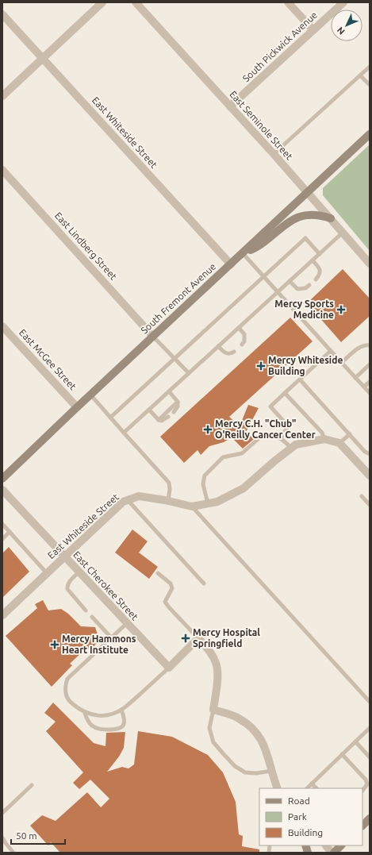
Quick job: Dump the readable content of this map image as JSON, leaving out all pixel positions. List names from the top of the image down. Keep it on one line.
{"streets":{"main road":["South Fremont Avenue"],"street":["South Pickwick Avenue","East Seminole Street","East Whiteside Street","East Lindberg Street","East McGee Street","East Cherokee Street"]},"crossings":[["South Pickwick Avenue","East Seminole Street"],["East Seminole Street","South Fremont Avenue"],["East Whiteside Street","South Fremont Avenue"],["East Whiteside Street","East Cherokee Street"],["East Lindberg Street","South Fremont Avenue"],["South Fremont Avenue","East McGee Street"]],"places":{"health":["Mercy Sports Medicine","Mercy Whiteside Building","Mercy C.H. \"Chub\" O'Reilly Cancer Center","Mercy Hospital Springfield","Mercy Hammons Heart Institute"]},"legend":["Road","Park","Building"],"scale_bar":"50 m","north":"bottom left"}
